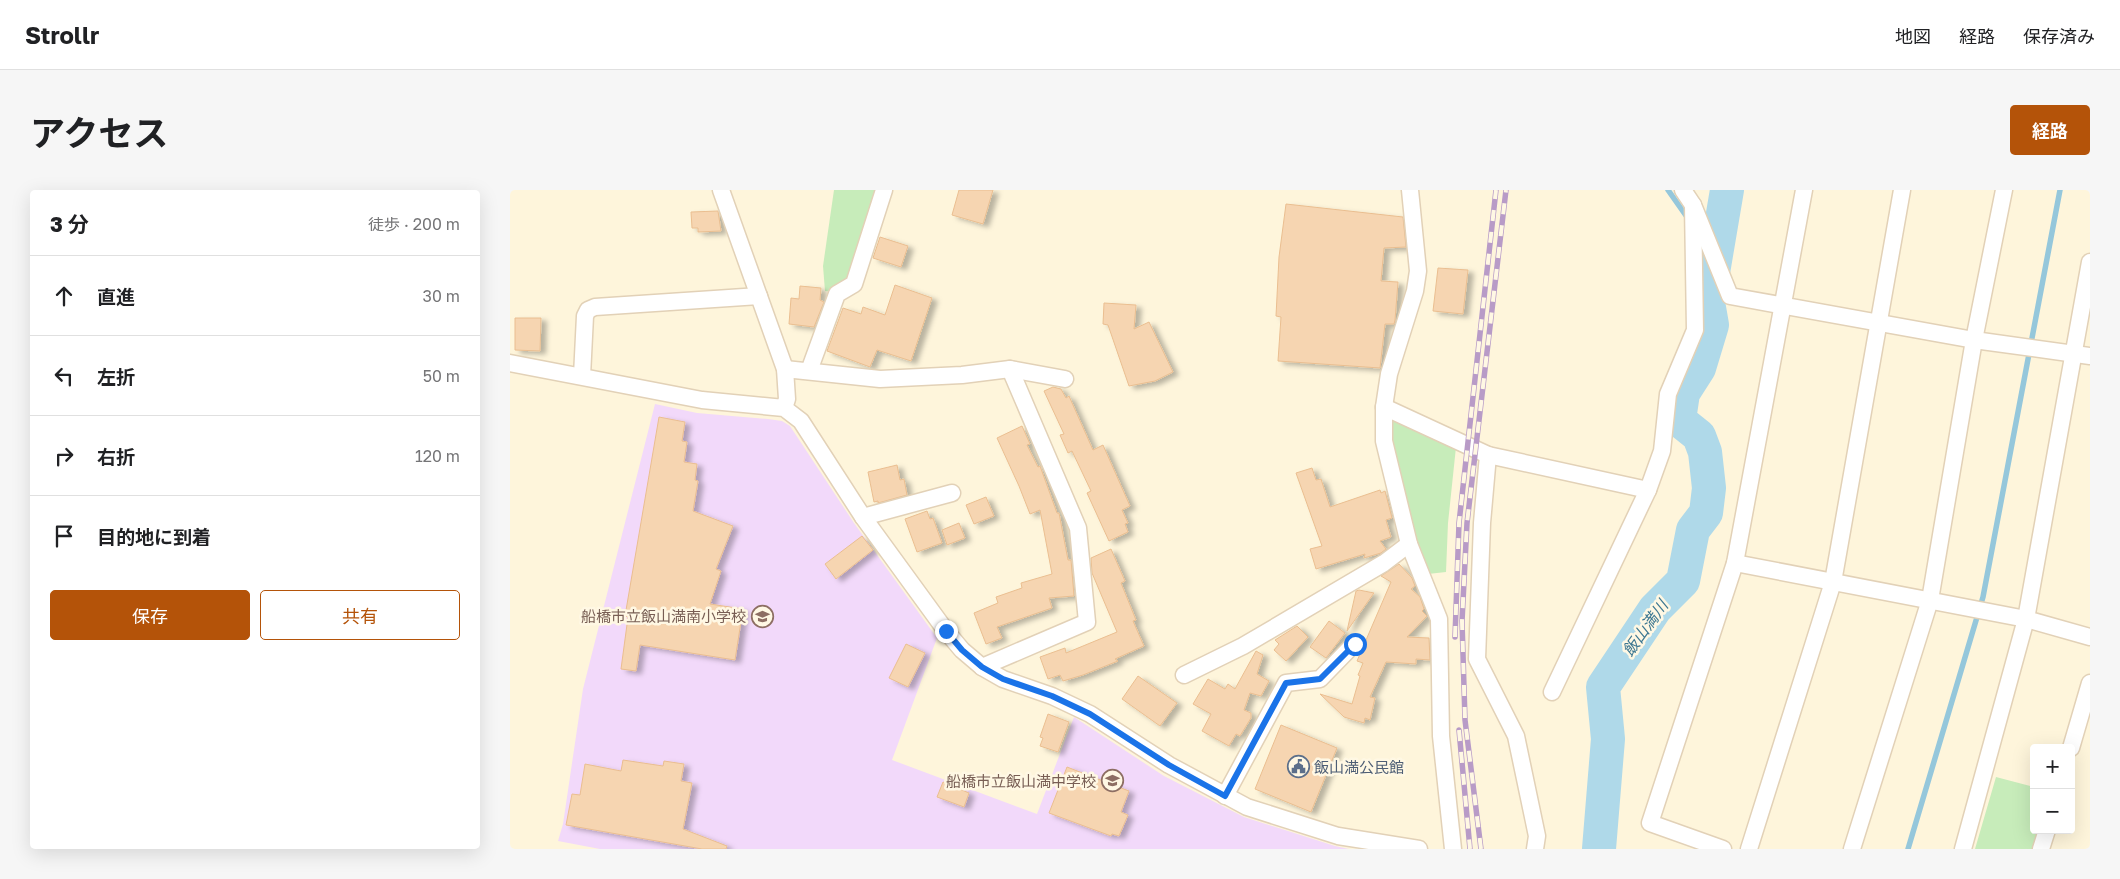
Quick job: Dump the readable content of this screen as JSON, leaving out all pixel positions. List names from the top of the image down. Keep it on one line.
{"water":["飯山満川"],"places":{"school or university":["船橋市立飯山満南小学校","船橋市立飯山満中学校"],"public building":["飯山満公民館"]},"page":{"header":"Strollr","nav":["地図","経路","保存済み"],"title":"アクセス","buttons":["経路",["保存","共有"]],"heading":["3 分","徒歩 · 200 m"],"list":[["直進","30 m"],["左折","50 m"],["右折","120 m"],"目的地に到着"],"map_buttons":["+","−"]}}
